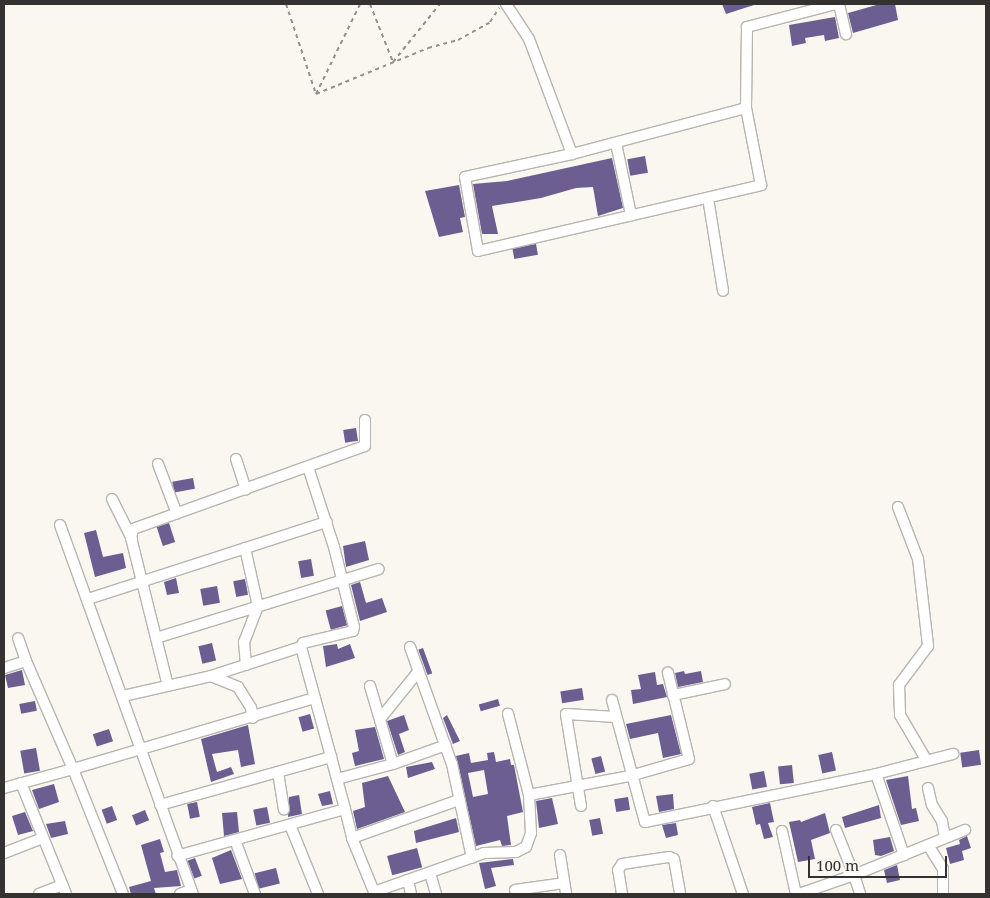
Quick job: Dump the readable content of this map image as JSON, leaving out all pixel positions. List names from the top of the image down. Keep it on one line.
{"scale_bar":"100 m"}
